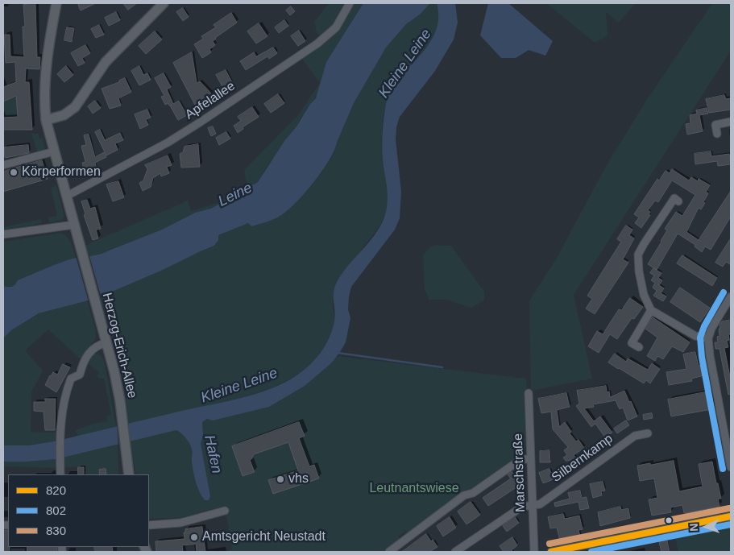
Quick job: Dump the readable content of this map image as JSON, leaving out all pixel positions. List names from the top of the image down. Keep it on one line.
{"streets":{"main road":["Herzog-Erich-Allee"],"street":["Apfelallee","Silbernkamp","Marschstraße"]},"crossings":[["Apfelallee","Herzog-Erich-Allee"],["Silbernkamp","Marschstraße"]],"water":["Kleine Leine","Leine","Hafen"],"parks":["Leutnantswiese"],"places":["Körperformen","vhs","Amtsgericht Neustadt"],"lines":["transit line 802","transit line 830","transit line 820"],"legend":["820","802","830"],"north":"left"}
